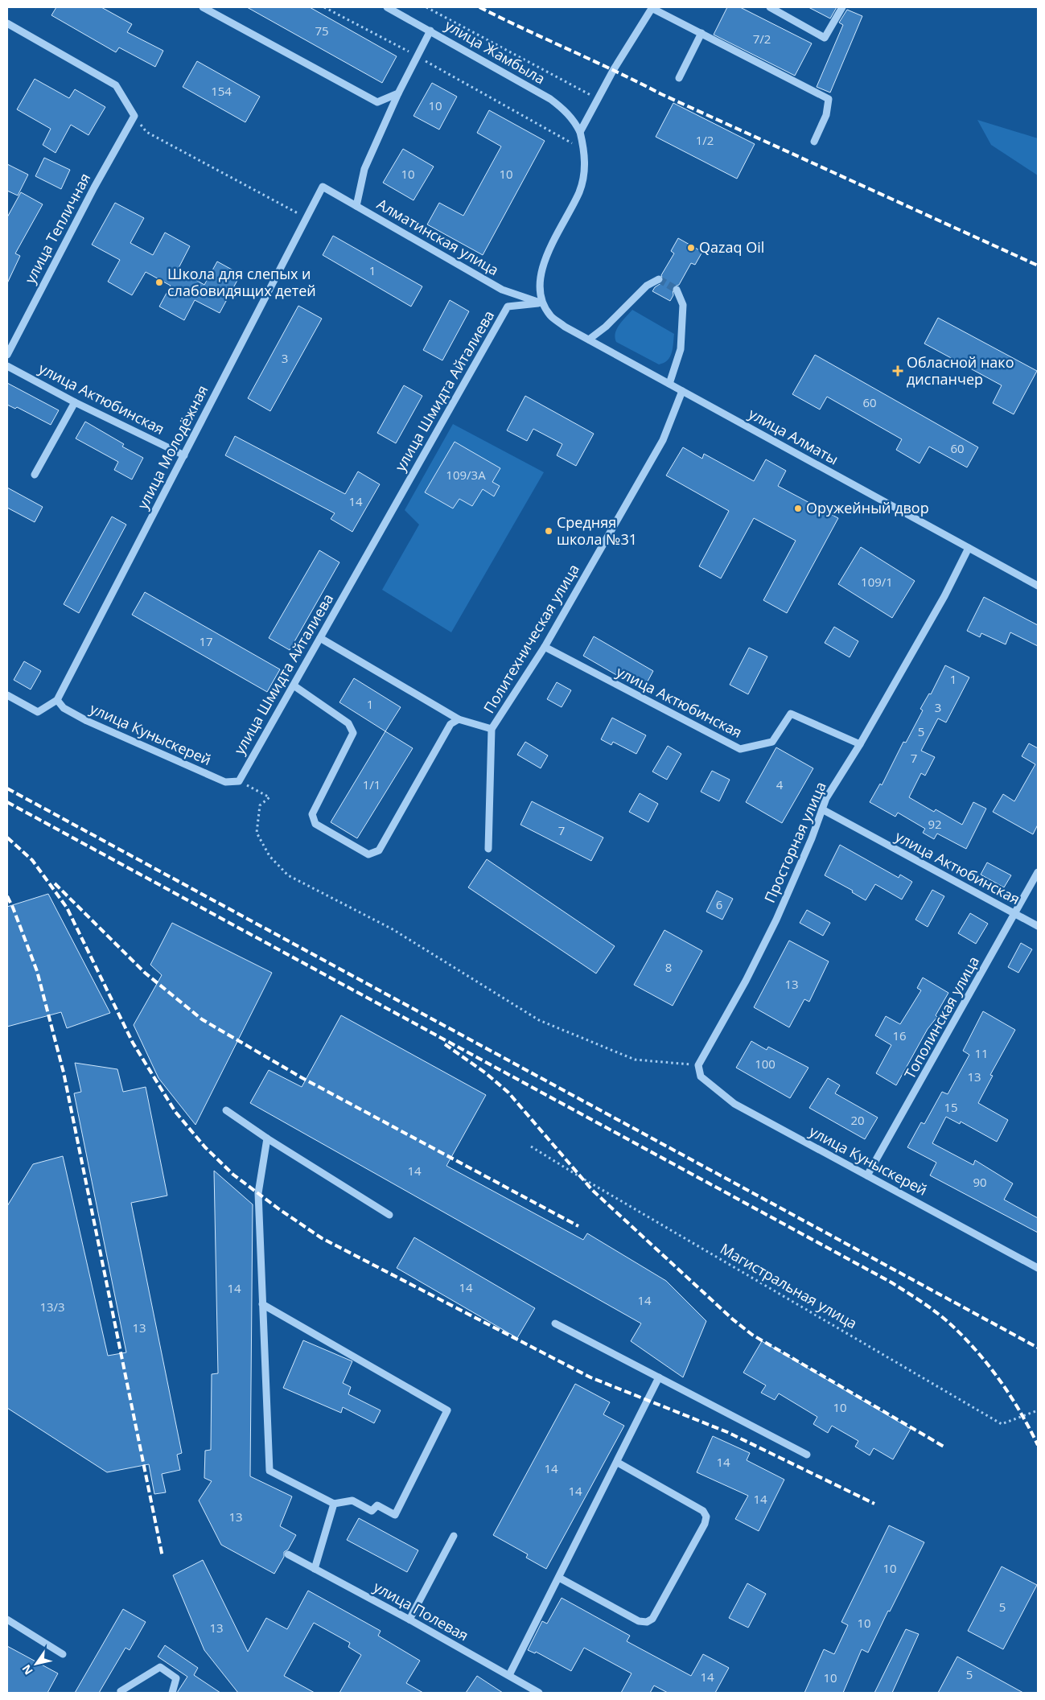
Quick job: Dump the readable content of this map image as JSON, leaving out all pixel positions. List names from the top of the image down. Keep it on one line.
{"streets":{"street":["улица Жамбыла","улица Тепличная","Алматинская улица","улица Шмидта Айталиева","улица Актюбинская","улица Алматы","улица Молодёжная","Политехническая улица","улица Куныскерей","Просторная улица","Тополинская улица","улица Полевая"],"path":["Магистральная улица"]},"crossings":[["Алматинская улица","улица Шмидта Айталиева"],["Алматинская улица","улица Алматы"],["Алматинская улица","улица Молодёжная"],["улица Шмидта Айталиева","улица Алматы"],["улица Шмидта Айталиева","улица Куныскерей"],["улица Актюбинская","улица Молодёжная"],["улица Актюбинская","Политехническая улица"],["улица Актюбинская","Просторная улица"],["улица Актюбинская","Тополинская улица"],["улица Алматы","Политехническая улица"],["улица Алматы","Просторная улица"],["улица Молодёжная","улица Куныскерей"],["улица Куныскерей","Просторная улица"],["улица Куныскерей","Тополинская улица"]],"places":{"other":["Qazaq Oil","Школа для слепых и слабовидящих детей","Оружейный двор","Средняя школа №31"],"health":["Обласной нако диспанчер"]},"house_numbers":["75","7/2","154","10","1/2","10","10","1","3","60","60","109/3А","14","109/1","17","1","1","3","5","7","1/1","4","92","7","6","8","13","16","11","100","13","15","20","14","90","14","14","14","13/3","13","10","14","14","14","14","13","10","5","10","13","5","14","10"],"north":"bottom left"}
